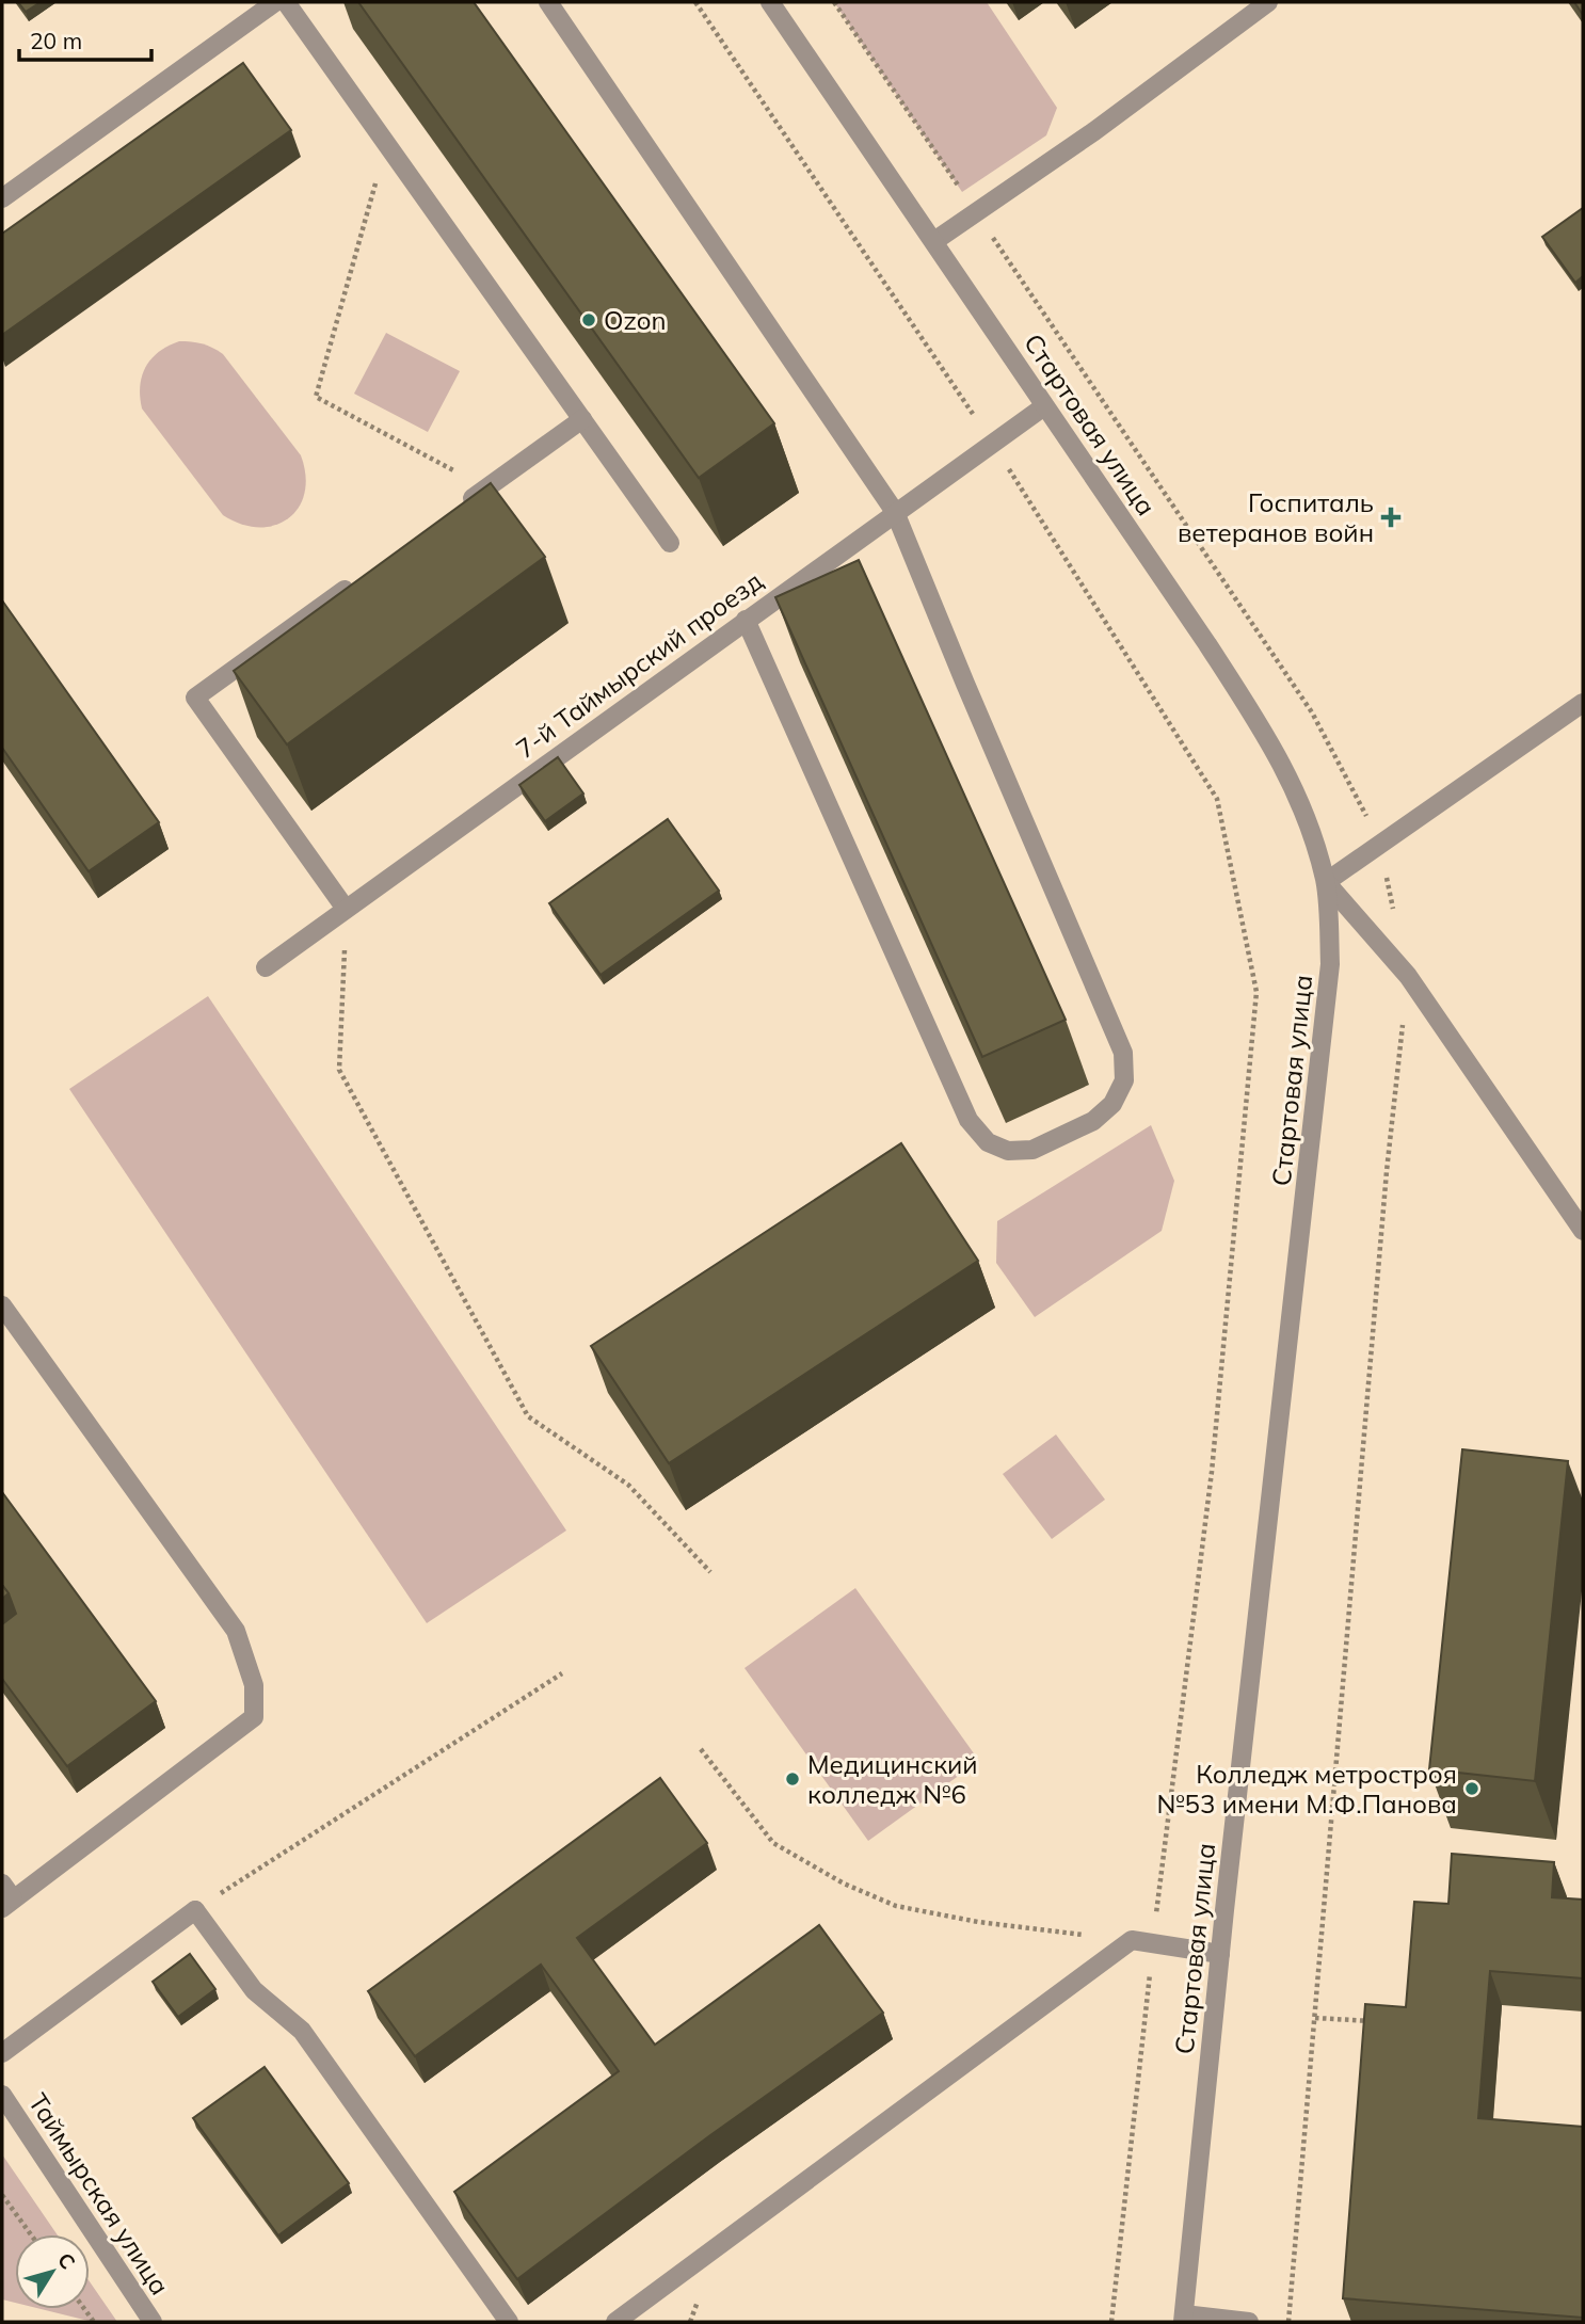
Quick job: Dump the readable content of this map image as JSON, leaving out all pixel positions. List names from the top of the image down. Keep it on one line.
{"streets":{"street":["Стартовая улица","7-й Таймырский проезд","Таймырская улица"]},"crossings":[["Стартовая улица","7-й Таймырский проезд"]],"places":{"other":["Ozon","Медицинский колледж №6","Колледж метростроя №53 имени М.Ф.Панова"],"health":["Госпиталь ветеранов войн"]},"scale_bar":"20 m","north":"top right"}
